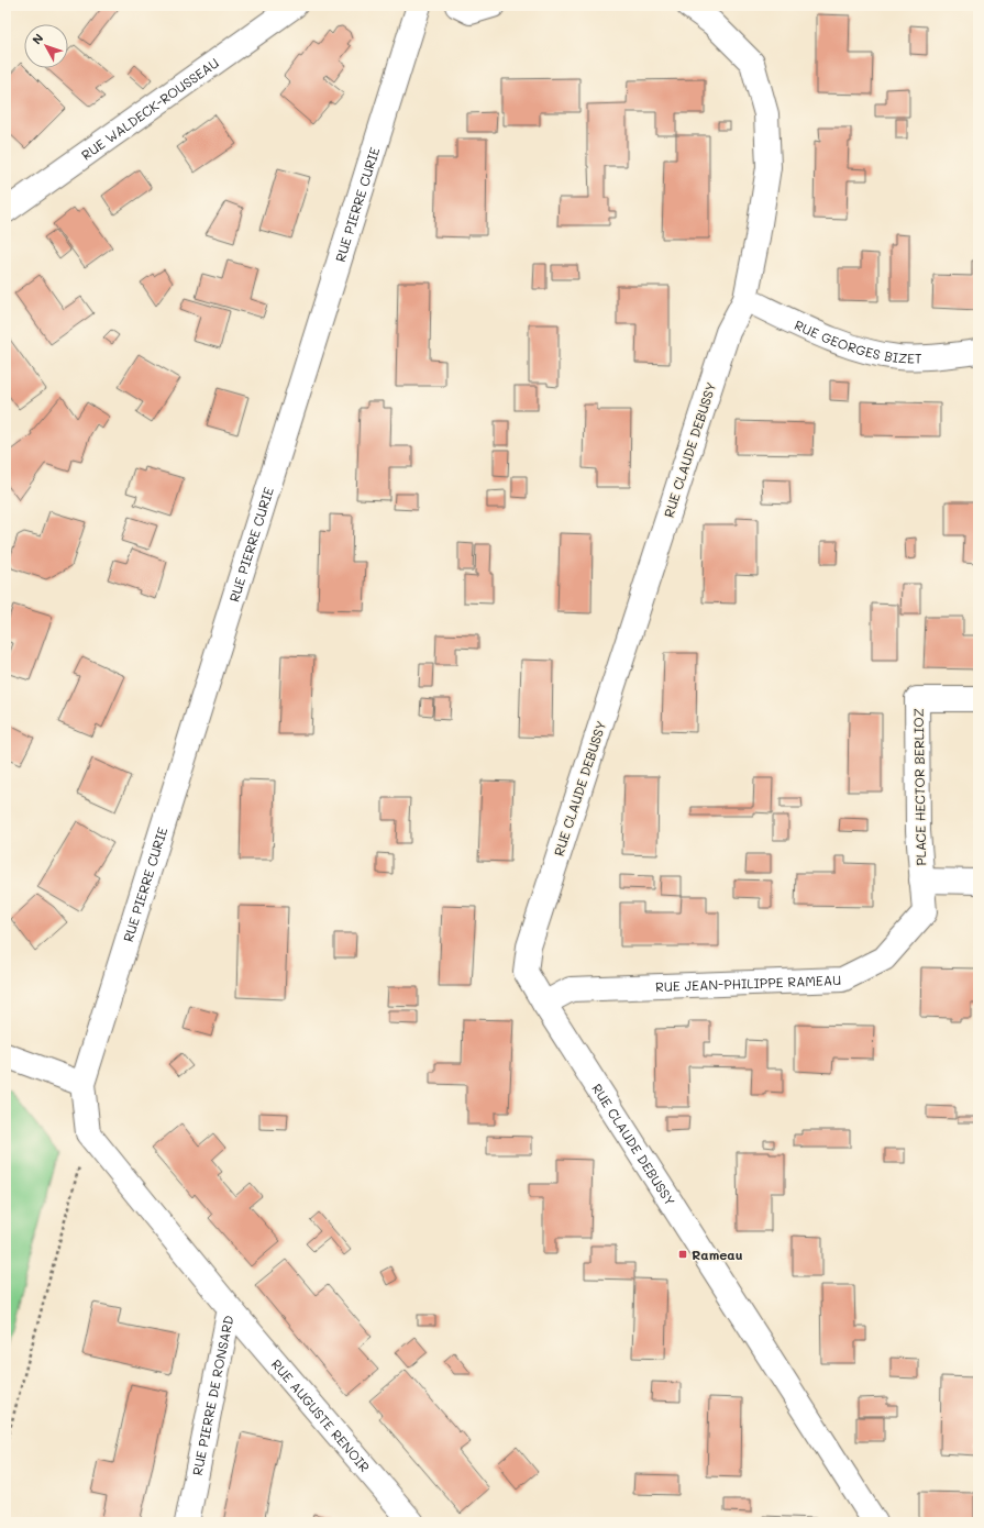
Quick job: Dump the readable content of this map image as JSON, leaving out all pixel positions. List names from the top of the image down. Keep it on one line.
{"streets":{"street":["RUE WALDECK-ROUSSEAU","RUE PIERRE CURIE","RUE GEORGES BIZET","RUE CLAUDE DEBUSSY","PLACE HECTOR BERLIOZ","RUE JEAN-PHILIPPE RAMEAU","RUE PIERRE DE RONSARD","RUE AUGUSTE RENOIR"]},"crossings":[["RUE PIERRE CURIE","RUE PIERRE DE RONSARD"],["RUE GEORGES BIZET","RUE CLAUDE DEBUSSY"],["RUE CLAUDE DEBUSSY","RUE JEAN-PHILIPPE RAMEAU"],["PLACE HECTOR BERLIOZ","RUE JEAN-PHILIPPE RAMEAU"],["RUE PIERRE DE RONSARD","RUE AUGUSTE RENOIR"]],"places":{"transit":["Rameau"]},"north":"top left"}
